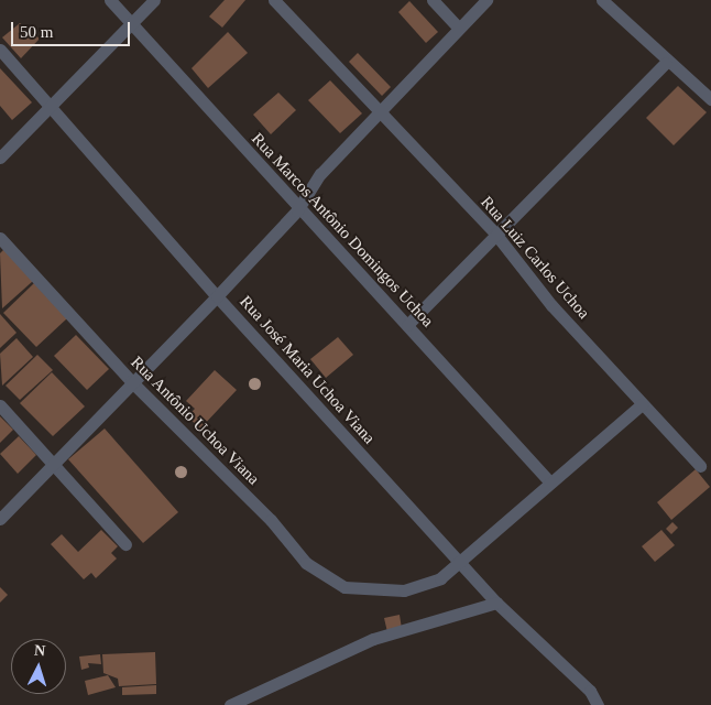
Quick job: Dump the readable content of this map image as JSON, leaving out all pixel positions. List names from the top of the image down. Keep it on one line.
{"streets":{"street":["Rua Marcos Antônio Domingos Uchoa","Rua Luiz Carlos Uchoa","Rua José Maria Uchoa Viana","Rua Antônio Uchoa Viana"]},"crossings":[["Rua Marcos Antônio Domingos Uchoa","Rua Antônio Uchoa Viana"],["Rua Luiz Carlos Uchoa","Rua Antônio Uchoa Viana"],["Rua José Maria Uchoa Viana","Rua Antônio Uchoa Viana"]],"scale_bar":"50 m","north":"top"}
